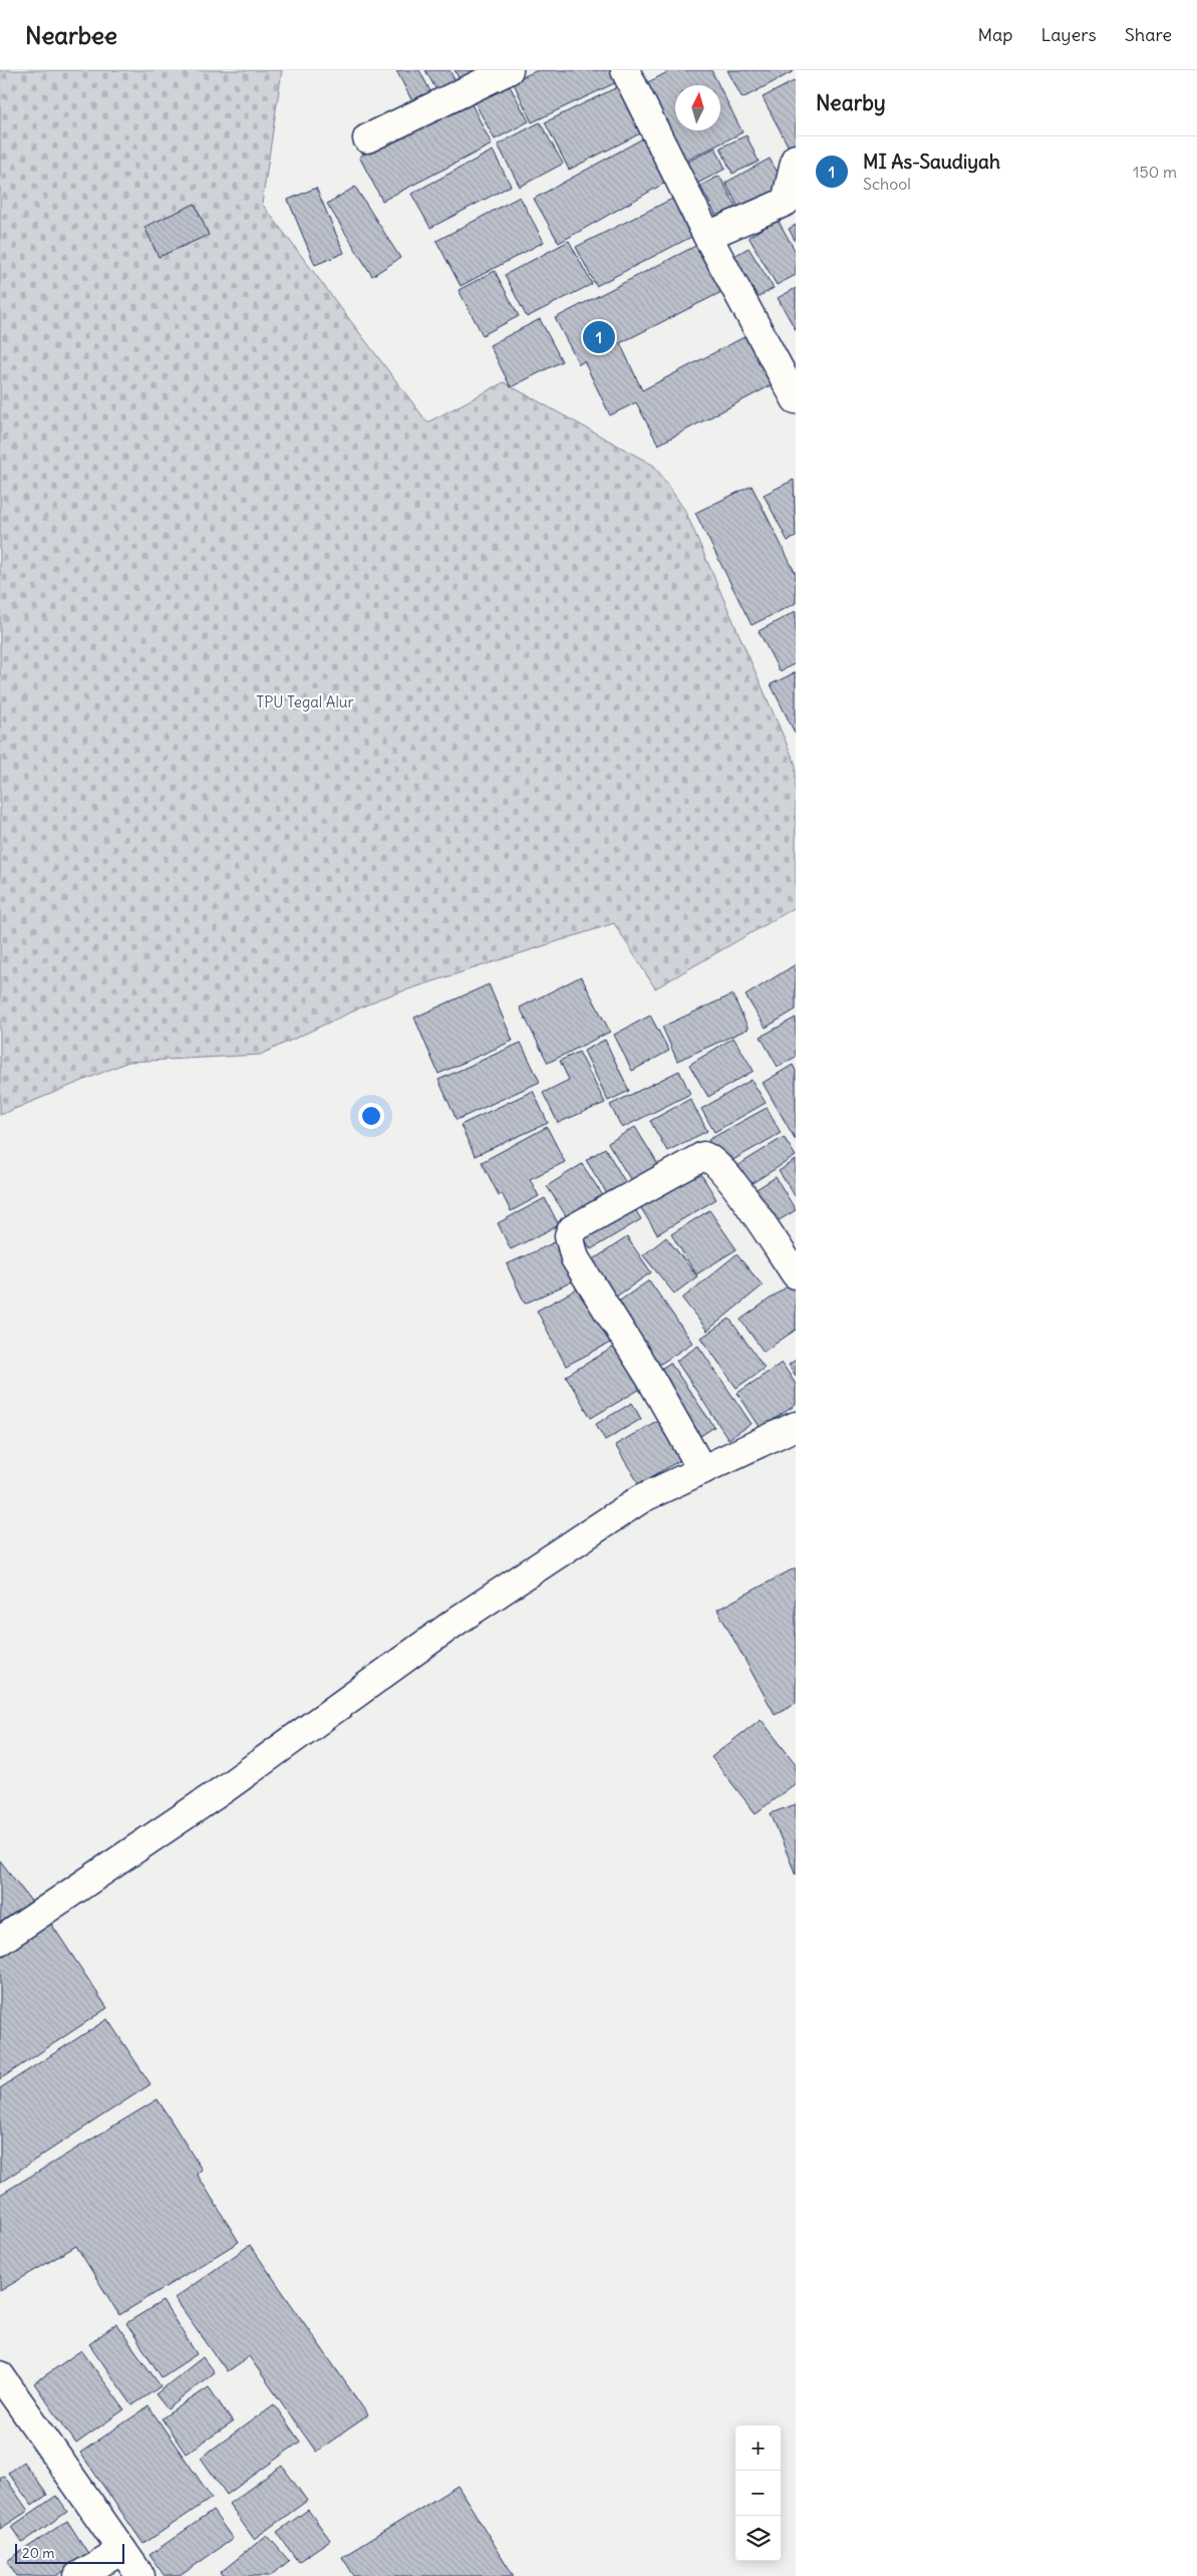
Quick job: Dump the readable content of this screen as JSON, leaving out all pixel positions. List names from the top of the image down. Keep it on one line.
{"parks":["TPU Tegal Alur"],"scale_bar":"20 m","north":"top","page":{"header":"Nearbee","nav":["Map","Layers","Share"],"heading":"Nearby","list":[{"mark":"1","name":"MI As-Saudiyah","note":"School","value":"150 m"}],"pins":"1","map_buttons":["+","−"],"scale":"20 m"}}
